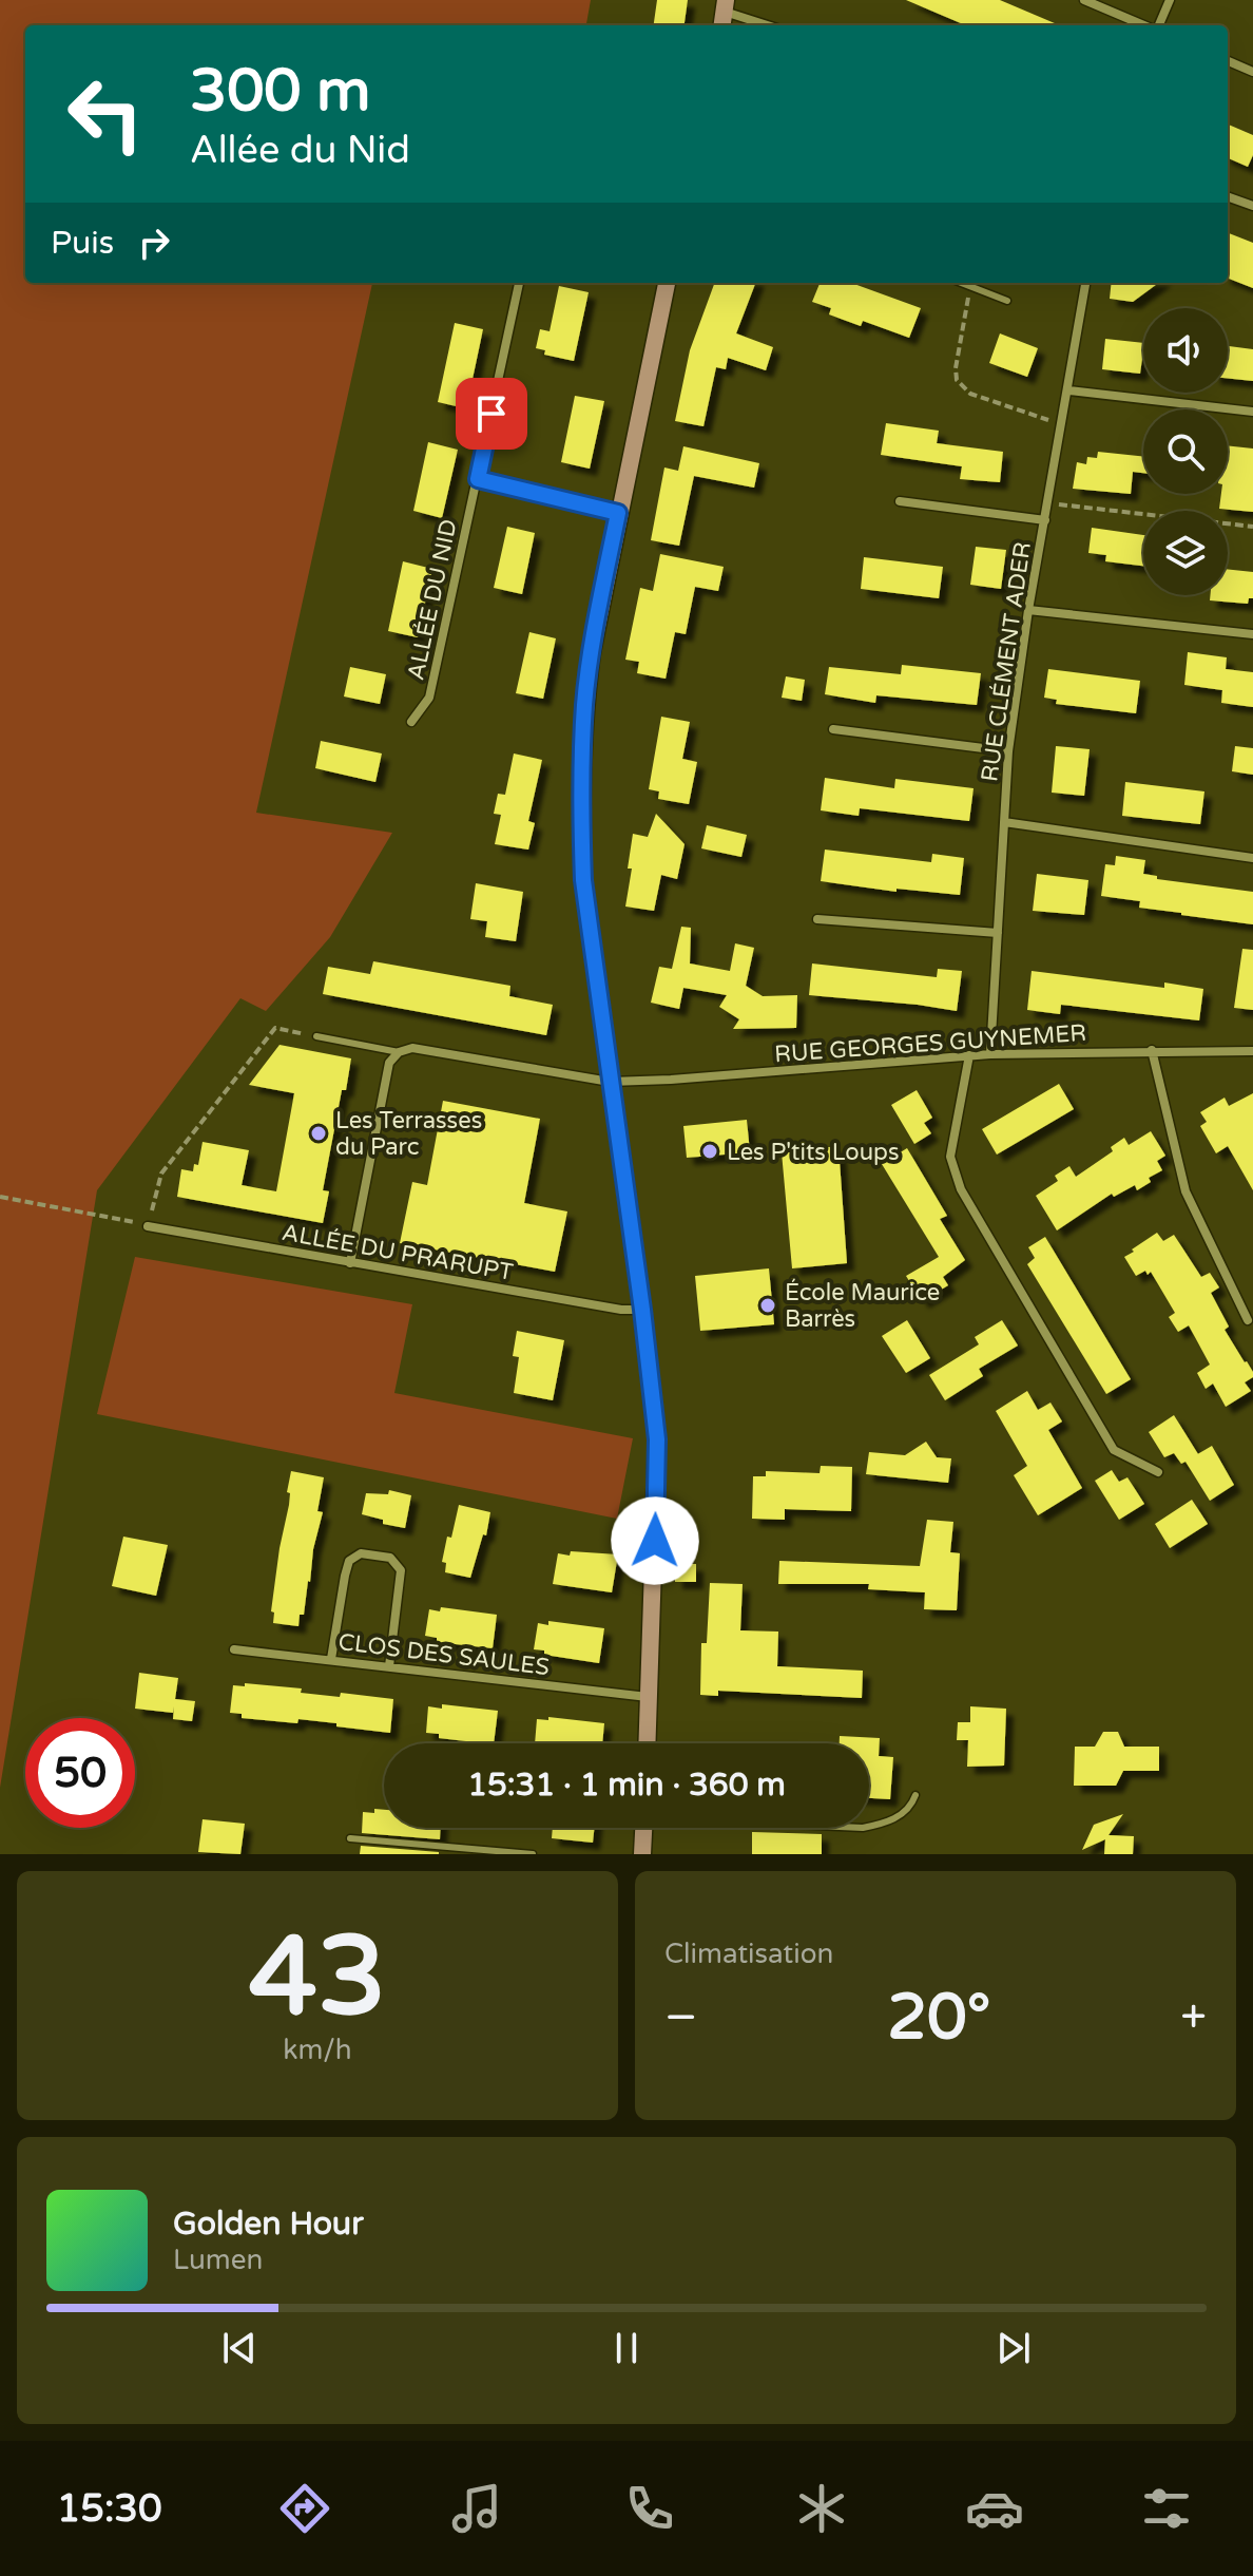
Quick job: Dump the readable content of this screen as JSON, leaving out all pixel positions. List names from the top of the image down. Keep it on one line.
{"streets":{"street":["ALLÉE DU NID","RUE CLÉMENT ADER","RUE GEORGES GUYNEMER","ALLÉE DU PRARUPT","CLOS DES SAULES"]},"crossings":[["RUE CLÉMENT ADER","RUE GEORGES GUYNEMER"]],"places":["Les Terrasses du Parc","Les P'tits Loups","École Maurice Barrès"],"page":{"turn":["300 m","Allée du Nid"],"then":"Puis","limit":"50","trip":"15:31 · 1 min · 360 m","tile":[["43","km/h"],"Climatisation"],"heat":["−","20°","+"],"song":["Golden Hour","Lumen"],"tabs":"15:30"}}
